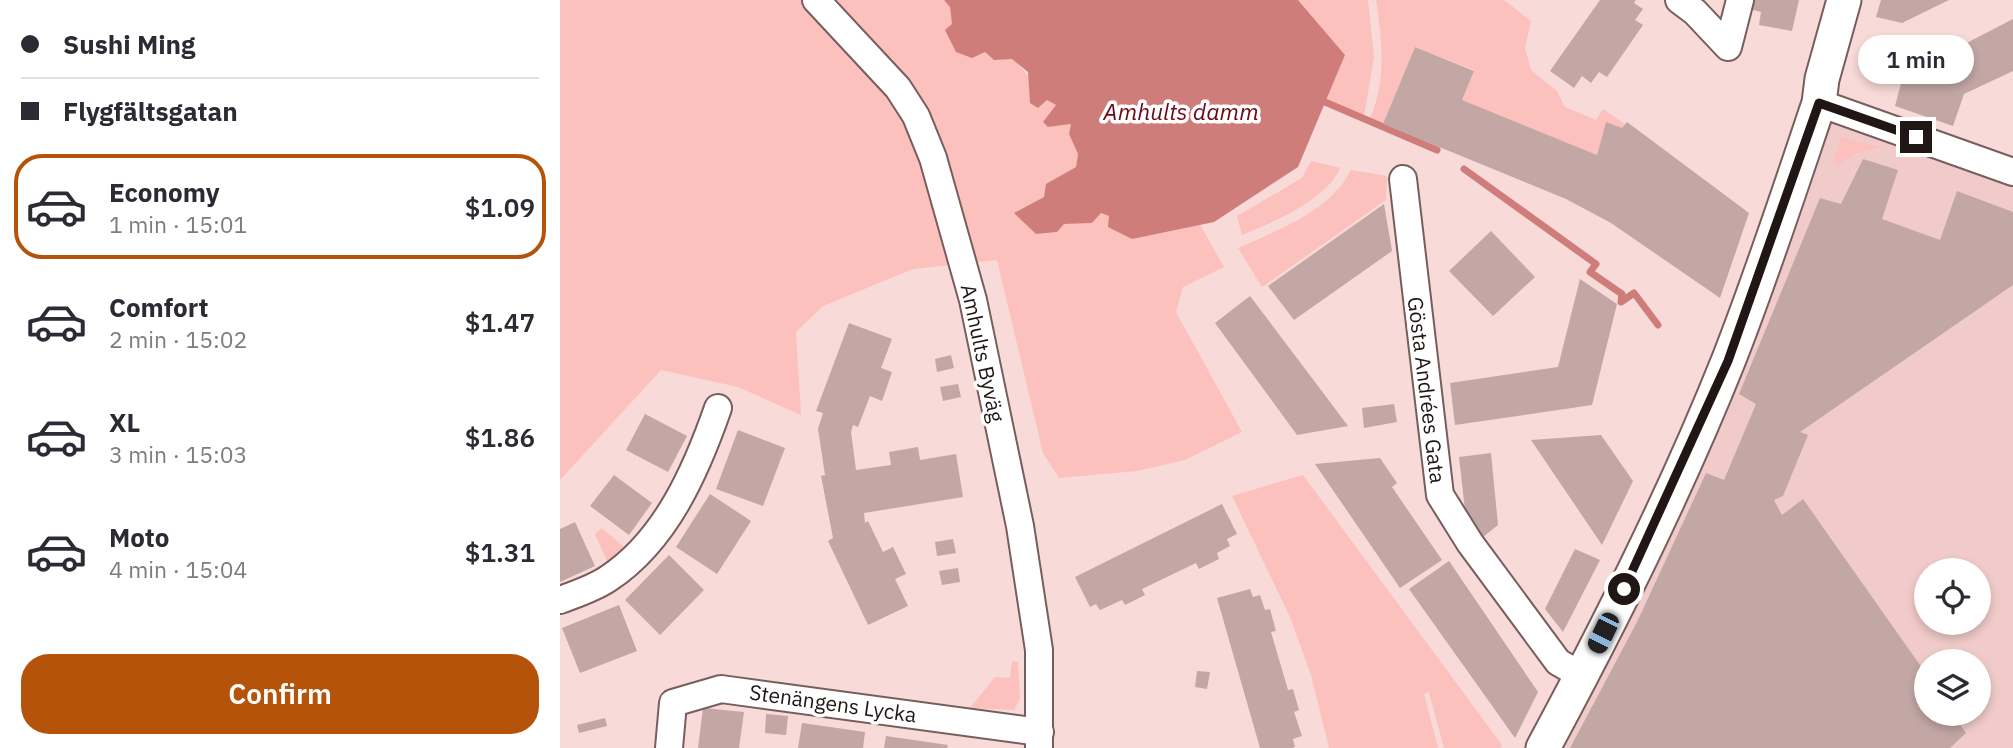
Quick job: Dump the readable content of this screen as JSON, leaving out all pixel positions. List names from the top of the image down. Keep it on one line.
{"streets":{"street":["Amhults Byväg","Gösta Andrées Gata","Stenängens Lycka"]},"crossings":[["Amhults Byväg","Stenängens Lycka"]],"water":["Amhults damm"],"page":{"banner":["Sushi Ming","Flygfältsgatan"],"bubble":"1 min","list":[{"name":"Economy","note":"1 min · 15:01","value":"$1.09"},{"name":"Comfort","note":"2 min · 15:02","value":"$1.47"},{"name":"XL","note":"3 min · 15:03","value":"$1.86"},{"name":"Moto","note":"4 min · 15:04","value":"$1.31"}],"buttons":"Confirm"}}
